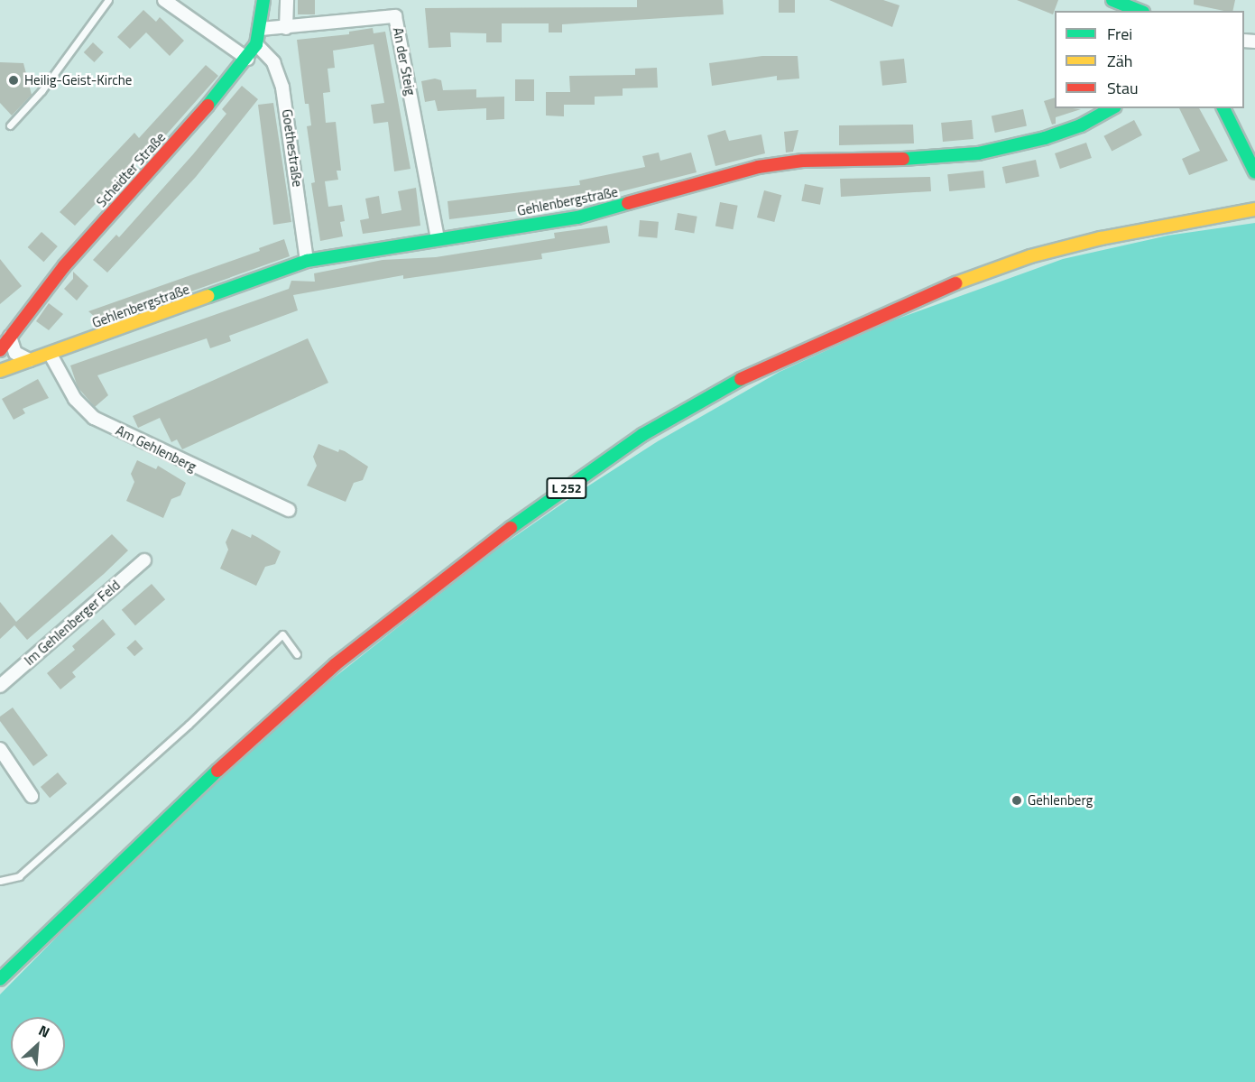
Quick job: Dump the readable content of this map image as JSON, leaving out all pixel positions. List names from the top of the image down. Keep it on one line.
{"streets":{"main road":["Scheidter Straße","Gehlenbergstraße","L 252"],"street":["An der Steig","Goethestraße","Am Gehlenberg","Im Gehlenberger Feld"]},"crossings":[["An der Steig","Scheidter Straße"],["An der Steig","Gehlenbergstraße"],["Goethestraße","Scheidter Straße"],["Goethestraße","Gehlenbergstraße"],["Gehlenbergstraße","Am Gehlenberg"]],"places":["Heilig-Geist-Kirche","Gehlenberg"],"legend":["Frei","Zäh","Stau"],"north":"top right"}
